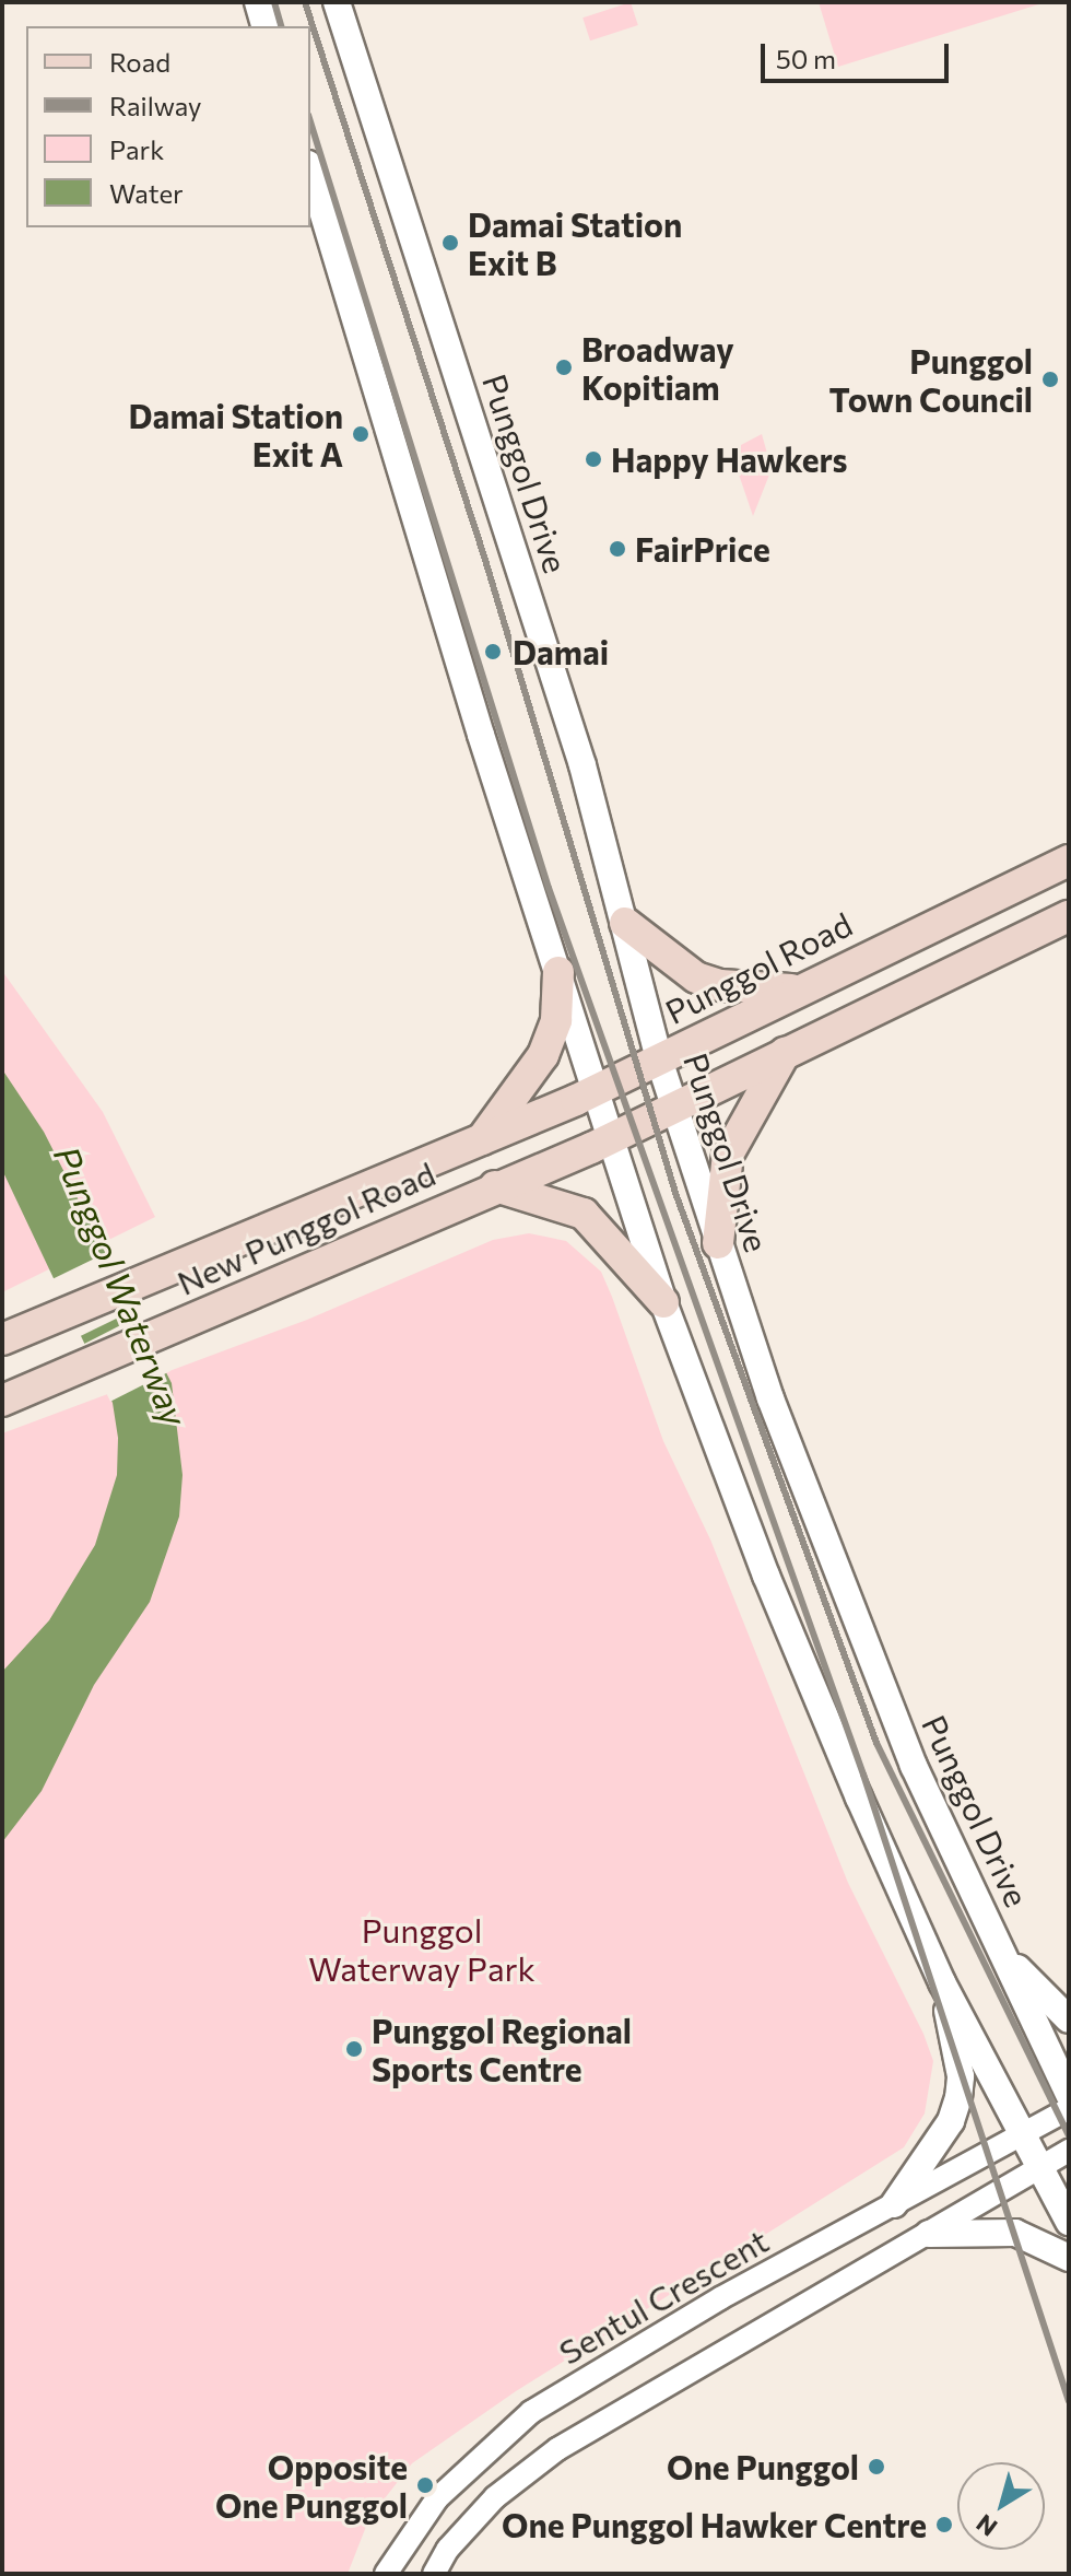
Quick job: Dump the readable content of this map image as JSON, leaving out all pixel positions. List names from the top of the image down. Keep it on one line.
{"streets":{"main road":["Punggol Road","New Punggol Road"],"street":["Punggol Drive","Sentul Crescent"]},"crossings":[["Punggol Drive","Punggol Road"],["Punggol Road","New Punggol Road"]],"water":["Punggol Waterway"],"parks":["Punggol Waterway Park"],"places":["Damai Station Exit B","Broadway Kopitiam","Punggol Town Council","Damai Station Exit A","Happy Hawkers","FairPrice","Damai","Punggol Regional Sports Centre","One Punggol","Opposite One Punggol","One Punggol Hawker Centre"],"legend":["Road","Railway","Park","Water"],"scale_bar":"50 m","north":"bottom left"}
